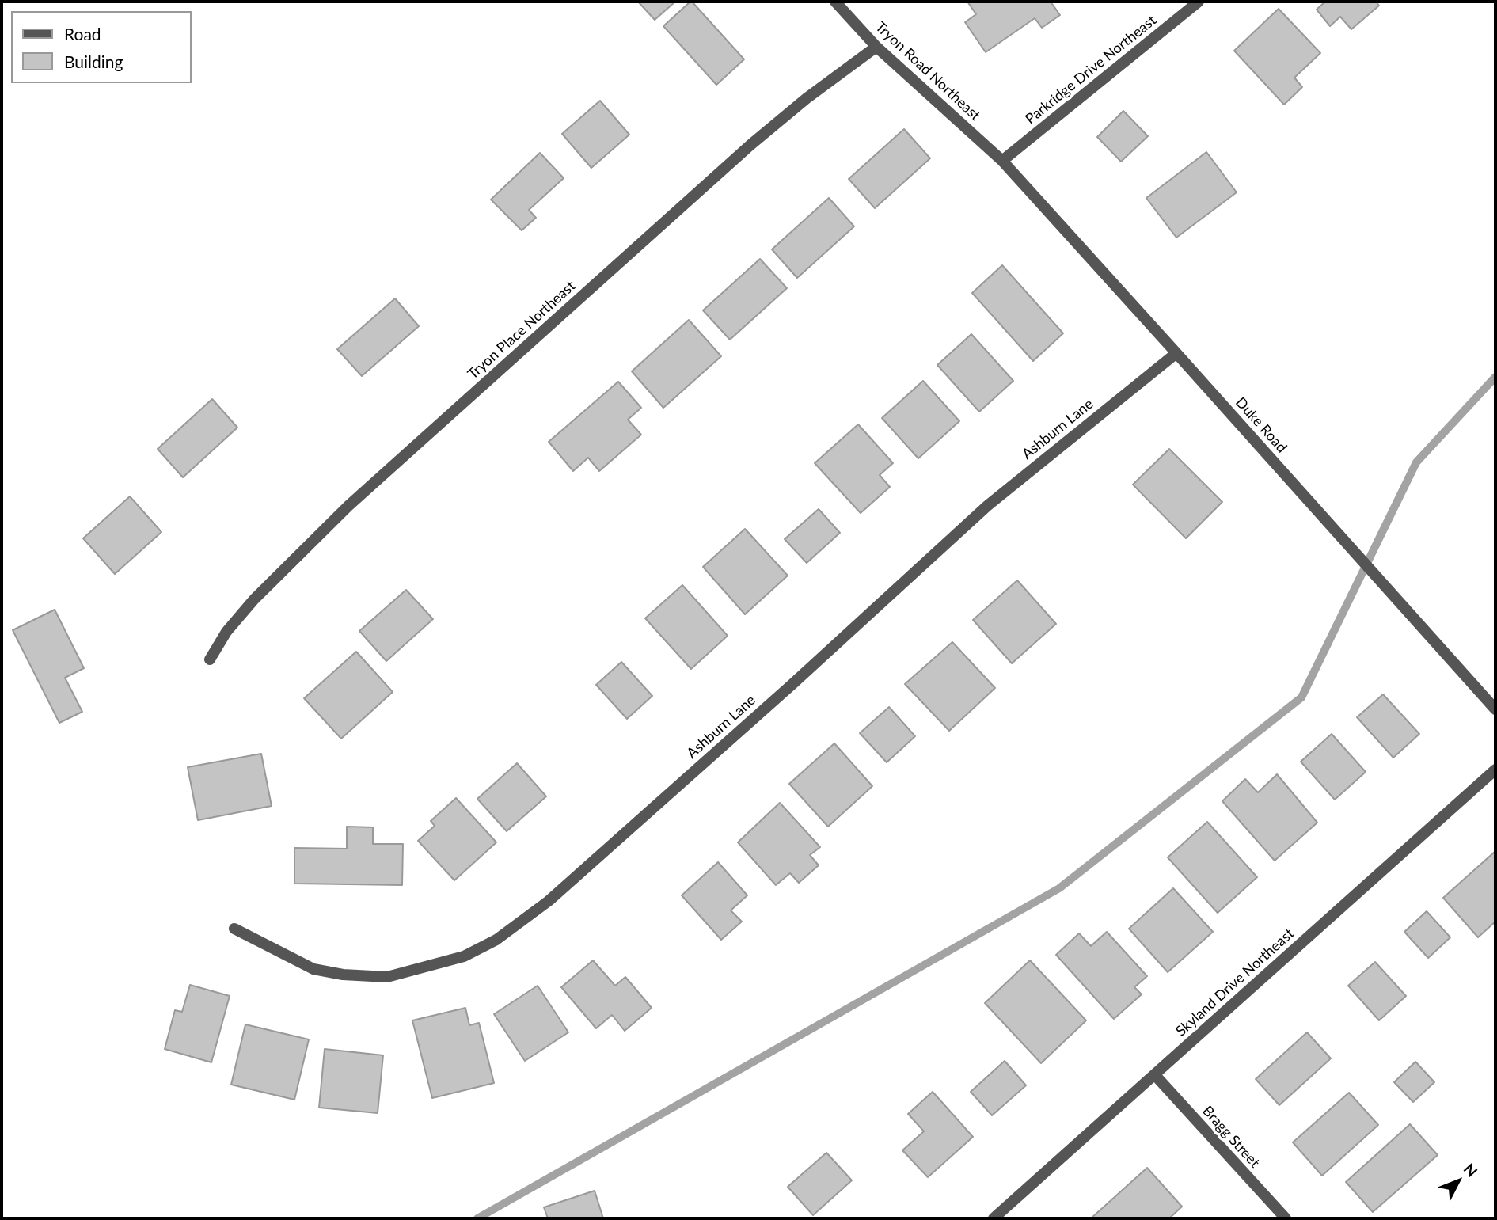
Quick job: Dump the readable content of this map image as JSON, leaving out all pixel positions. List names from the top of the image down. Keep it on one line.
{"streets":{"street":["Parkridge Drive Northeast","Tryon Road Northeast","Tryon Place Northeast","Duke Road","Ashburn Lane","Skyland Drive Northeast","Bragg Street"]},"crossings":[["Parkridge Drive Northeast","Tryon Road Northeast"],["Parkridge Drive Northeast","Duke Road"],["Tryon Road Northeast","Tryon Place Northeast"],["Tryon Road Northeast","Duke Road"],["Duke Road","Ashburn Lane"],["Skyland Drive Northeast","Bragg Street"]],"legend":["Road","Building"],"north":"top right"}
